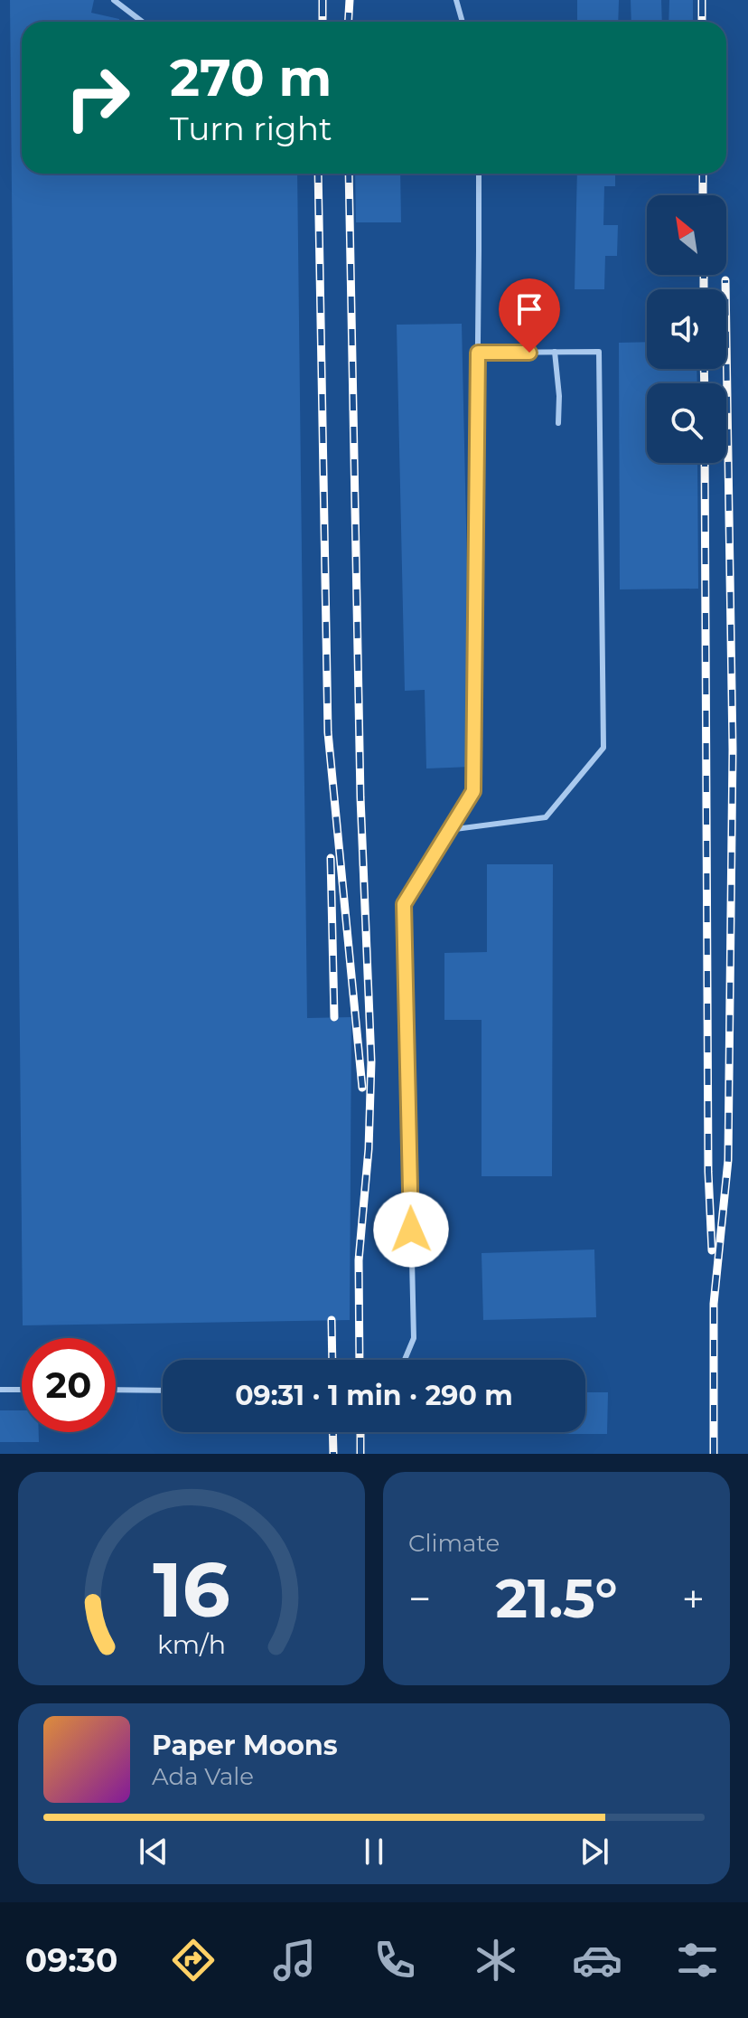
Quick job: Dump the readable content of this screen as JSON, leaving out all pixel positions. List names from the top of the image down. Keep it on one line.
{"north":"top left","page":{"turn":["270 m","Turn right"],"limit":"20","trip":"09:31 · 1 min · 290 m","tile":"Climate","heat":["−","21.5°","+"],"song":["Paper Moons","Ada Vale"],"tabs":"09:30","gauge":["16","km/h"]}}
